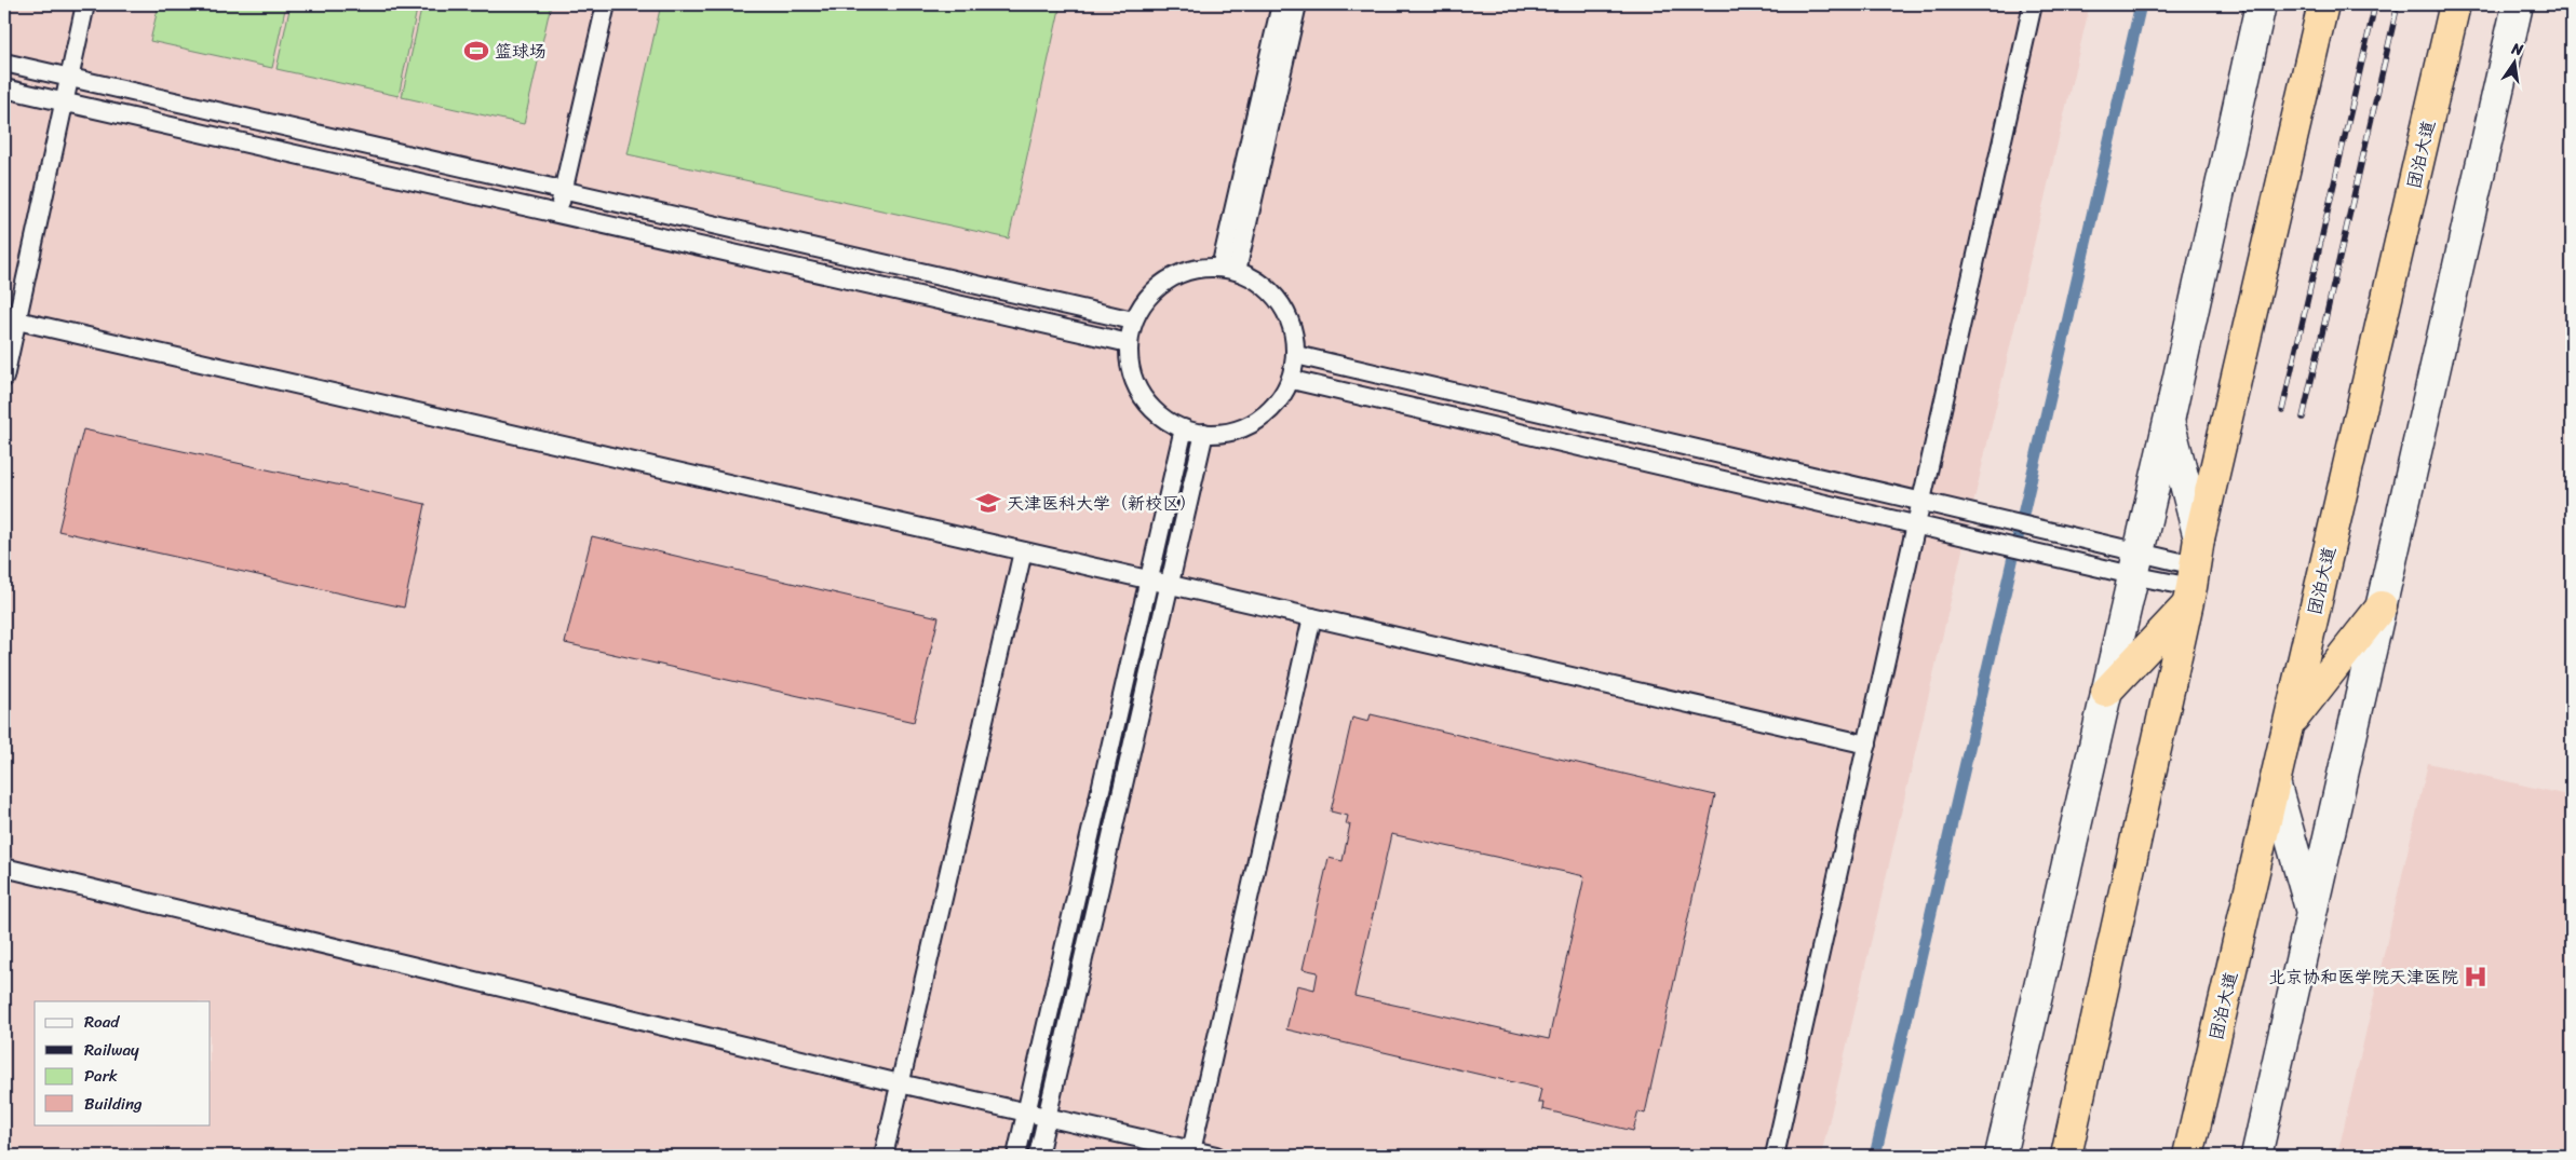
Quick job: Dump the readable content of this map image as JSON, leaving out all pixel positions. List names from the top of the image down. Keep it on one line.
{"streets":{"highway":["团泊大道"]},"places":{"sports":["篮球场"],"school or university":["天津医科大学（新校区）"],"hospital":["北京协和医学院天津医院"]},"legend":["Road","Railway","Park","Building"],"north":"top"}
